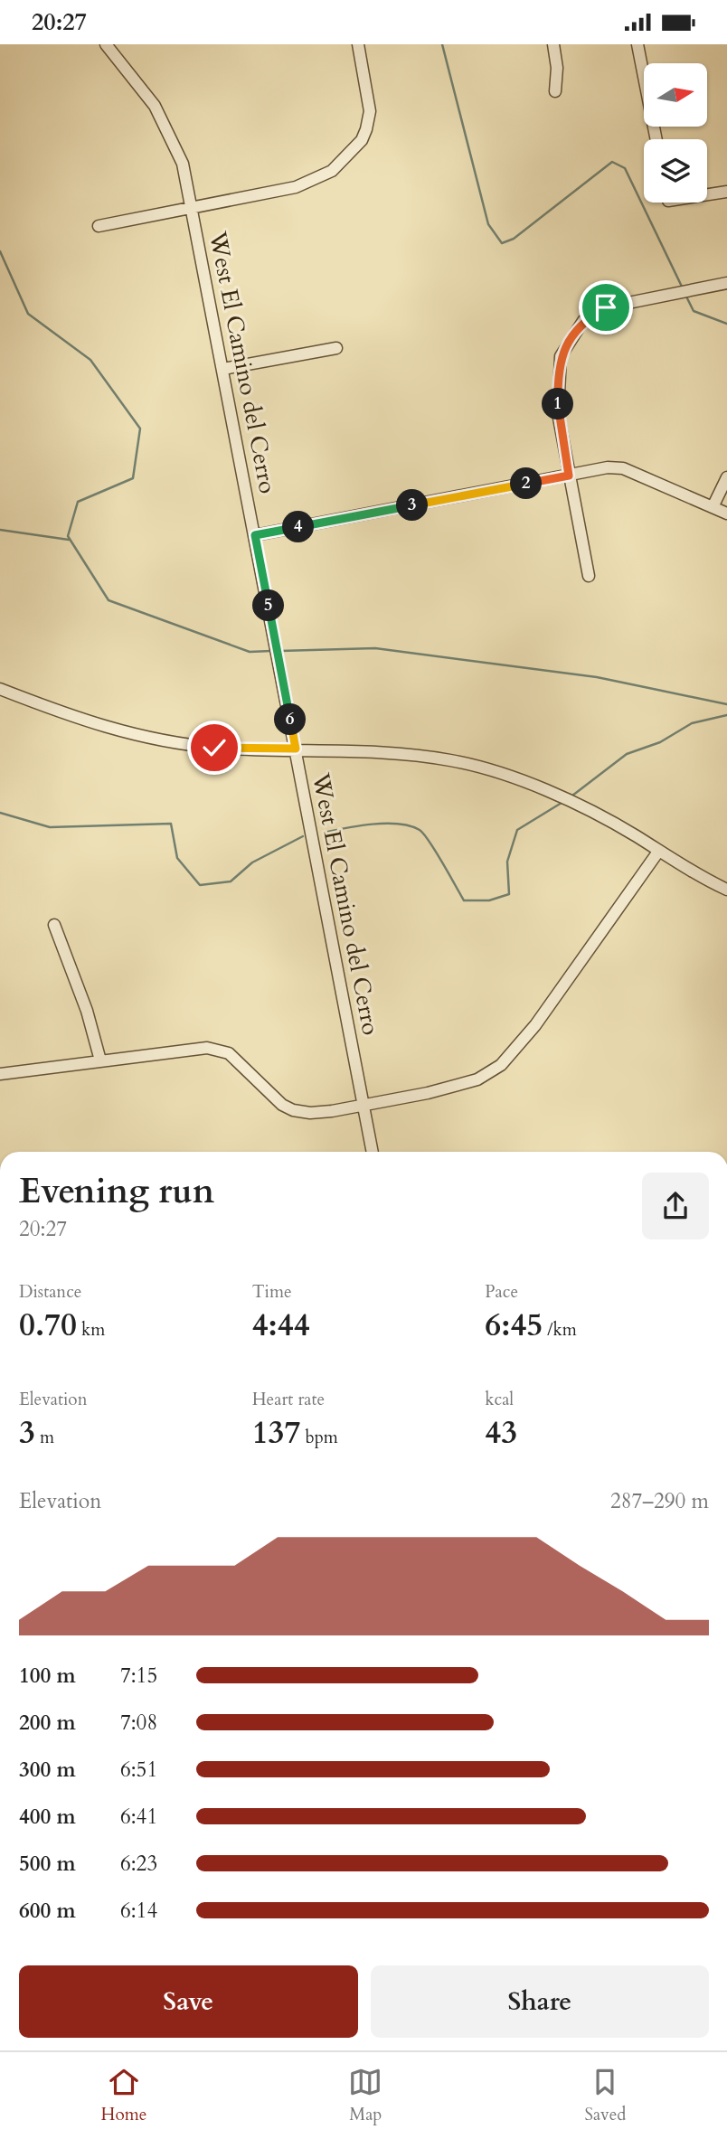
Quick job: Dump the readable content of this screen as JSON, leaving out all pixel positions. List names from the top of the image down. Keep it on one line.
{"streets":{"street":["West El Camino del Cerro"]},"north":"right","page":{"status":"20:27","pins":["1","2","3","4","5","6"],"heading":["Evening run","20:27"],"stats":[["Distance","0.70 km"],["Time","4:44"],["Pace","6:45 /km"],["Elevation","3 m"],["Heart rate","137 bpm"],["kcal","43"]],"chart":["Elevation","287–290 m"],"list":[{"name":"100 m","note":"7:15"},{"name":"200 m","note":"7:08"},{"name":"300 m","note":"6:51"},{"name":"400 m","note":"6:41"},{"name":"500 m","note":"6:23"},{"name":"600 m","note":"6:14"}],"buttons":["Save","Share"],"tabs":["Home","Map","Saved"]}}
